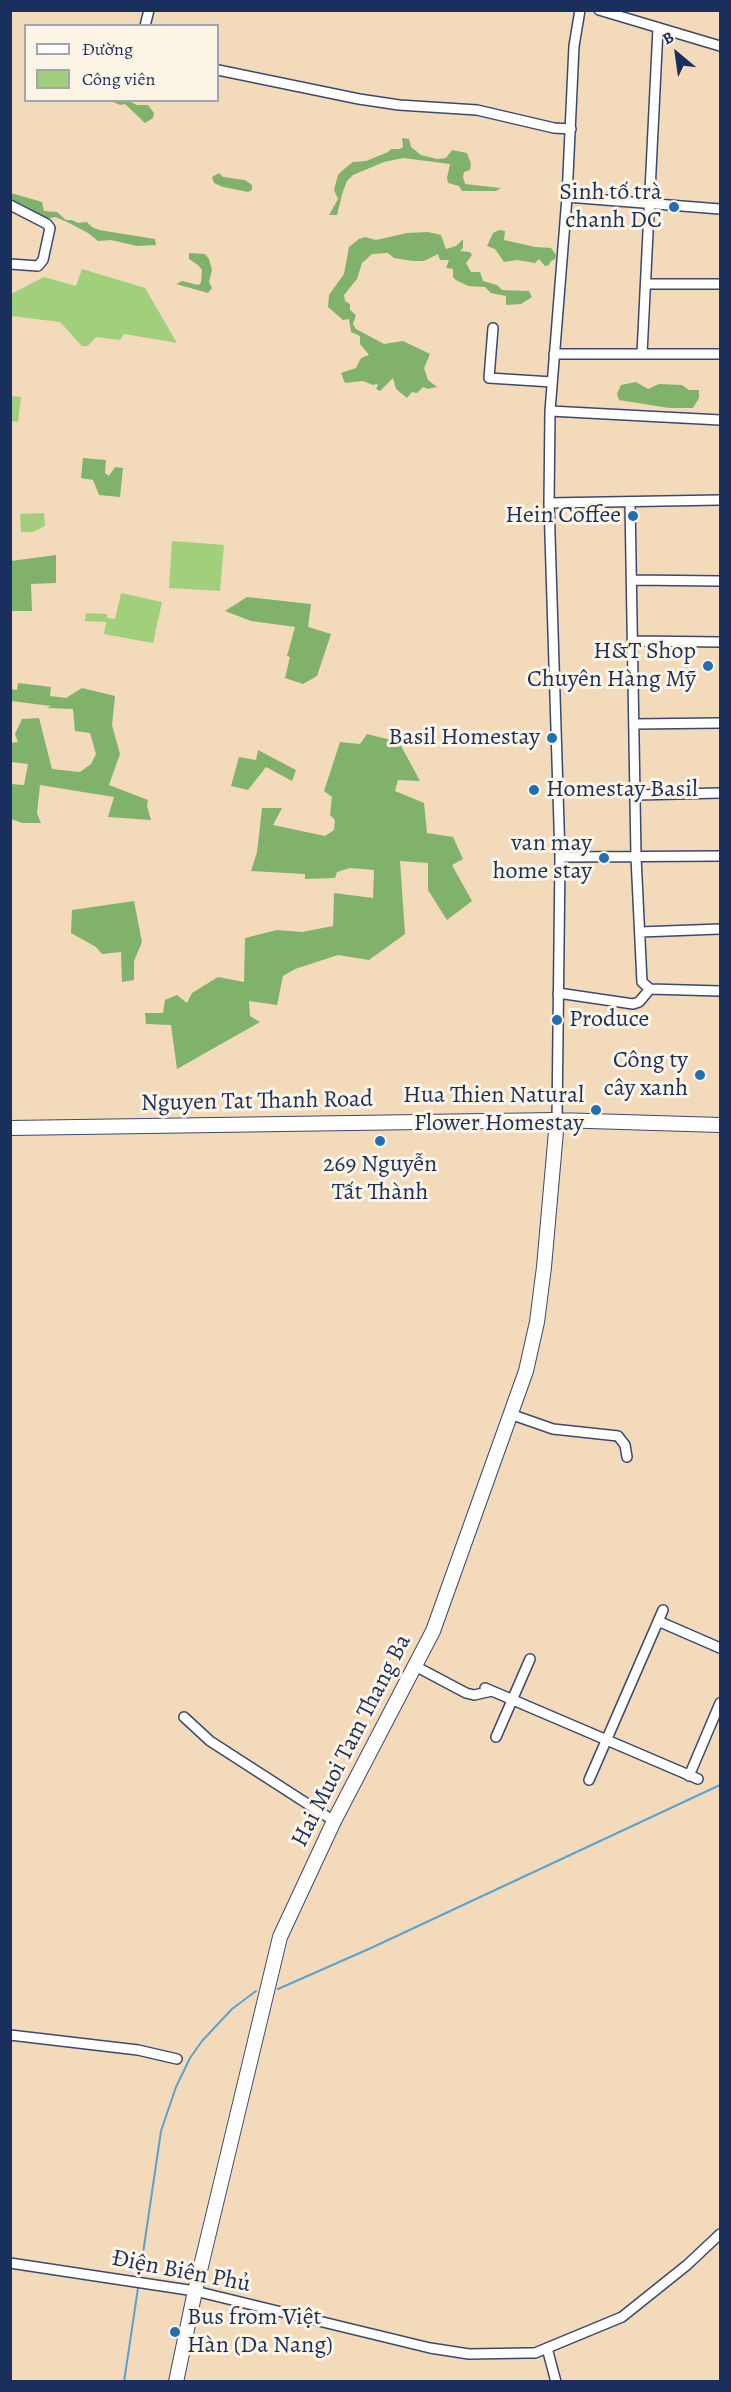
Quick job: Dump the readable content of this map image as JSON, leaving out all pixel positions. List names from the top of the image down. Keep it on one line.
{"streets":{"street":["Nguyen Tat Thanh Road","Hai Muoi Tam Thang Ba","Điện Biên Phủ"]},"crossings":[["Nguyen Tat Thanh Road","Hai Muoi Tam Thang Ba"],["Hai Muoi Tam Thang Ba","Điện Biên Phủ"]],"places":["Sinh tố trà chanh DC","Hein Coffee","H&T Shop Chuyên Hàng Mỹ","Basil Homestay","Homestay Basil","van may home stay","Produce","Công ty cây xanh","Hua Thien Natural Flower Homestay","269 Nguyễn Tất Thành","Bus from Việt Hàn (Da Nang)"],"legend":["Đường","Công viên"],"north":"top left"}
